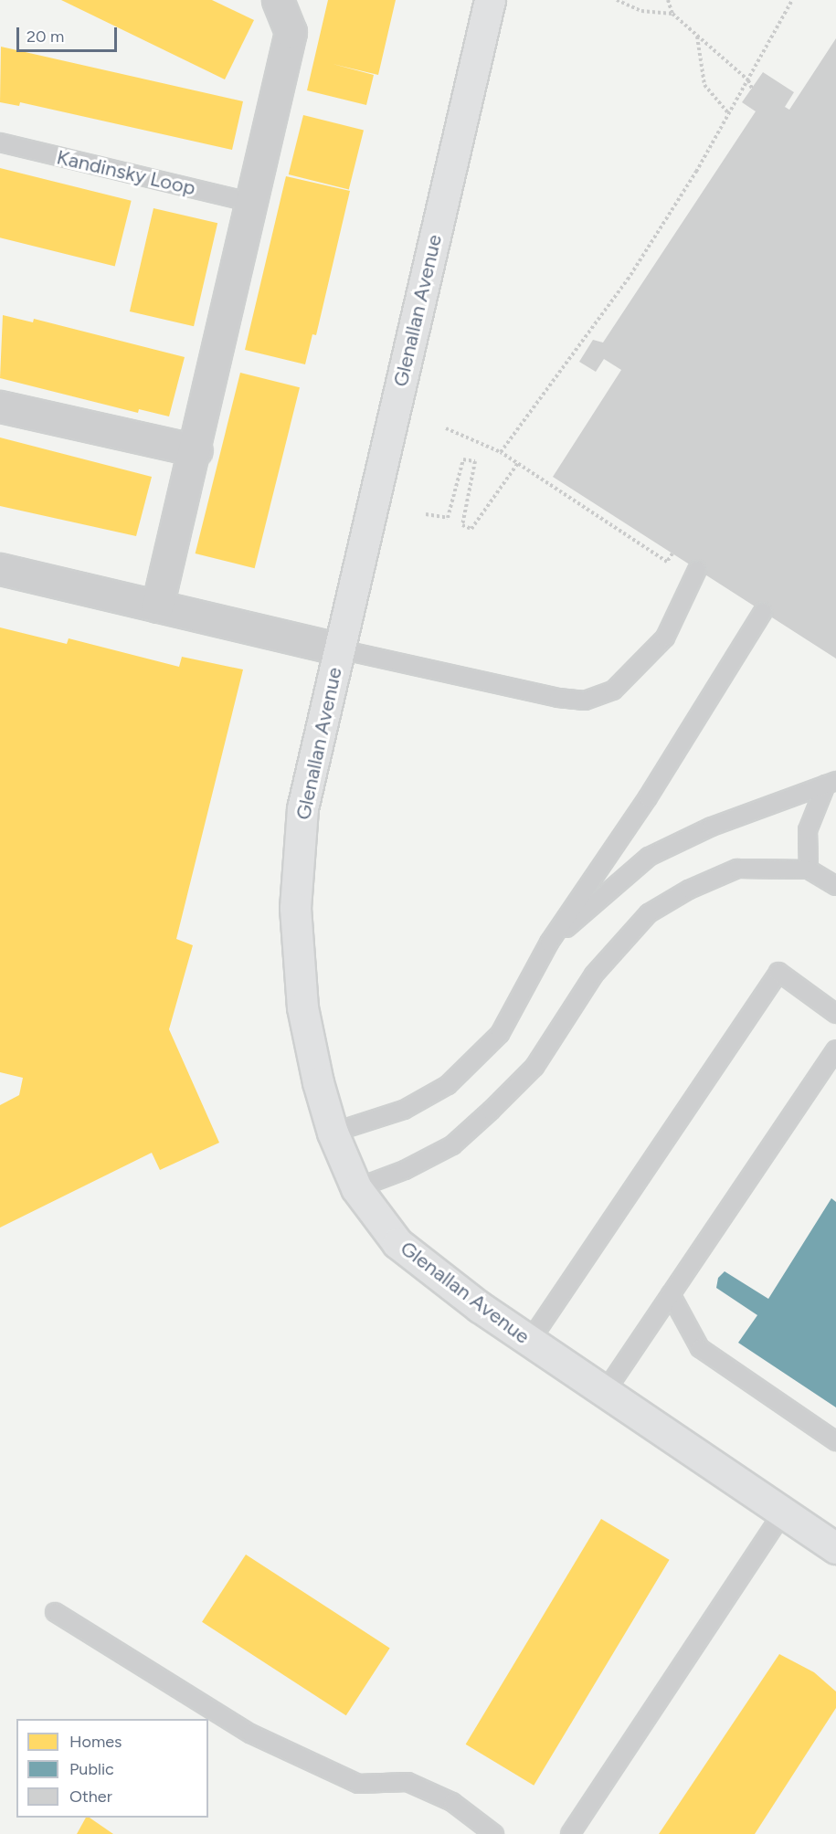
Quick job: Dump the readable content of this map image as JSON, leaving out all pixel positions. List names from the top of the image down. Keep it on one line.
{"streets":{"street":["Glenallan Avenue"],"lane":["Kandinsky Loop"]},"legend":["Homes","Public","Other"],"scale_bar":"20 m"}
